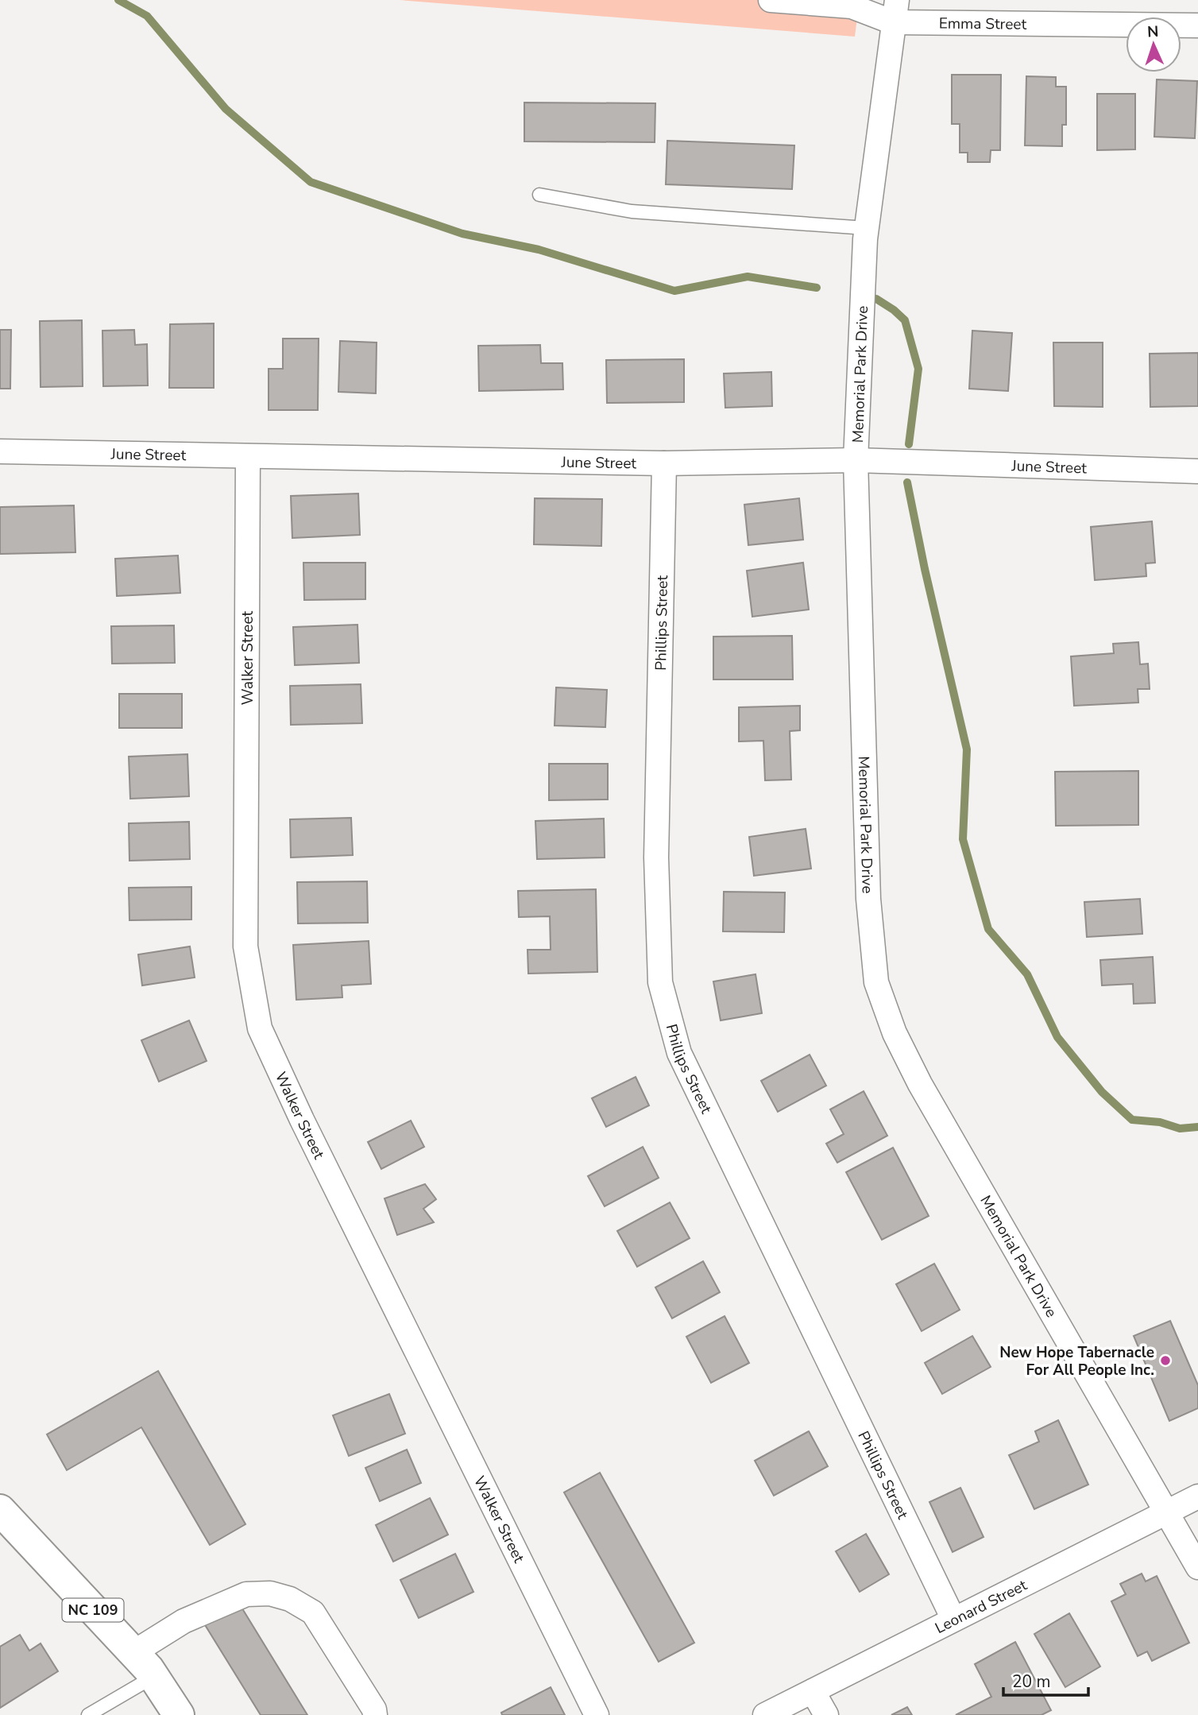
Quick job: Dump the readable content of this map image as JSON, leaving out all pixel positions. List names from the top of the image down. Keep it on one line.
{"streets":{"main road":["NC 109"],"street":["Emma Street","Memorial Park Drive","June Street","Phillips Street","Walker Street","Leonard Street"]},"crossings":[["Emma Street","Memorial Park Drive"],["Memorial Park Drive","June Street"],["Memorial Park Drive","Leonard Street"],["June Street","Phillips Street"],["June Street","Walker Street"],["Phillips Street","Leonard Street"]],"places":["New Hope Tabernacle For All People Inc."],"scale_bar":"20 m","north":"top"}
